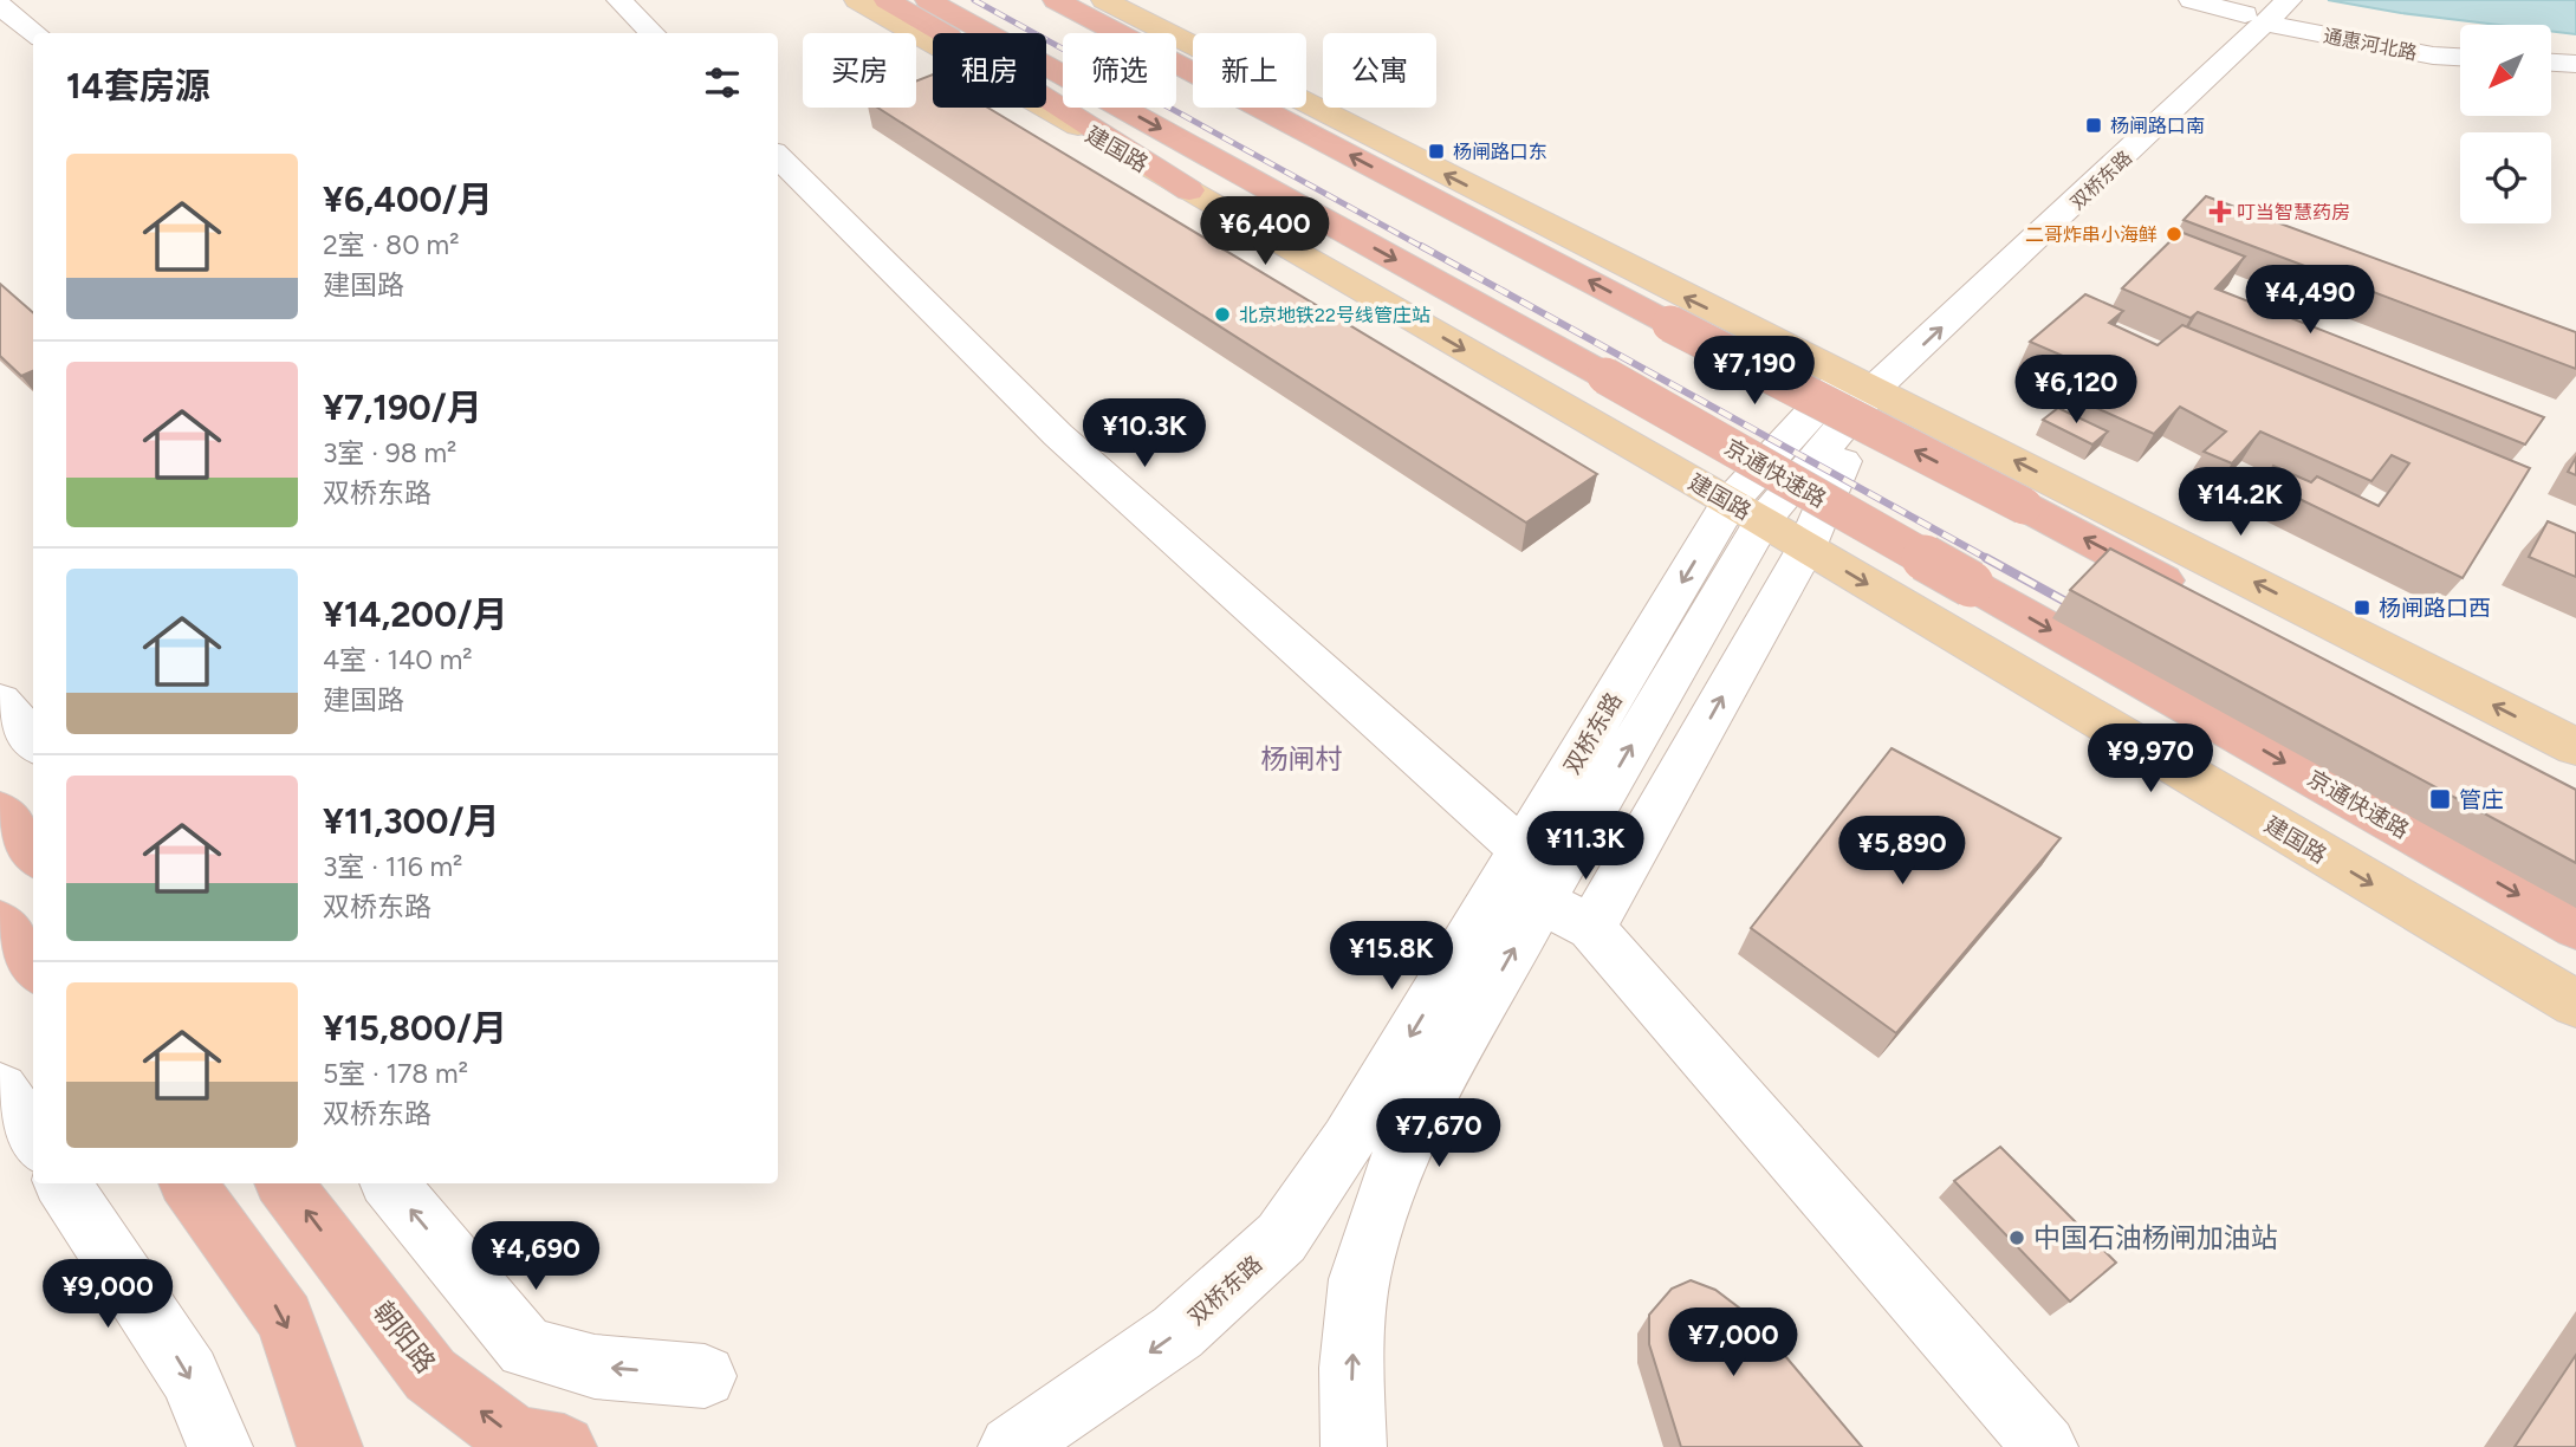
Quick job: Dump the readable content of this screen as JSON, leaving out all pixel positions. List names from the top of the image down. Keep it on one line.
{"streets":{"highway":["京通快速路","朝阳路"],"main road":["建国路"],"street":["通惠河北路","双桥东路"]},"crossings":[["通惠河北路","双桥东路"],["建国路","双桥东路"]],"districts":["杨闸村"],"places":{"transit":["杨闸路口南","杨闸路口东","杨闸路口西","管庄"],"health":["叮当智慧药房"],"other":["二哥炸串小海鲜","北京地铁22号线管庄站","中国石油杨闸加油站"]},"north":"bottom left","page":{"chip":["买房","租房","筛选","新上","公寓"],"heading":"14套房源","list":[{"name":"¥6,400/月","note":"2室 · 80 m² · 建国路"},{"name":"¥7,190/月","note":"3室 · 98 m² · 双桥东路"},{"name":"¥14,200/月","note":"4室 · 140 m² · 建国路"},{"name":"¥11,300/月","note":"3室 · 116 m² · 双桥东路"},{"name":"¥15,800/月","note":"5室 · 178 m² · 双桥东路"}],"price":["¥6,400","¥4,490","¥7,190","¥6,120","¥10.3K","¥14.2K","¥9,970","¥11.3K","¥5,890","¥15.8K","¥7,670","¥4,690","¥9,000","¥7,000"]}}
